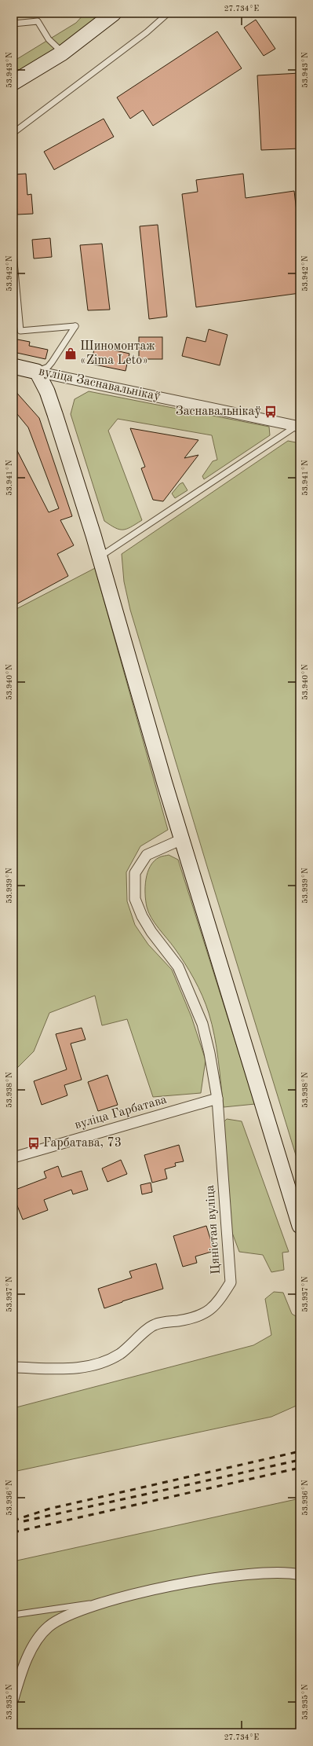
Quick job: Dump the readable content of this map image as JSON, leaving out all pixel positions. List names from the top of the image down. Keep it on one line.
{"streets":{"main road":["вуліца Заснавальнікаў"],"street":["вуліца Гарбатава","Цяністая вуліца"]},"crossings":[["вуліца Гарбатава","Цяністая вуліца"]],"places":{"shop":["Шиномонтаж «Zima Leto»"],"bus stop":["Заснавальнікаў","Гарбатава, 73"]},"coordinates":["27.734°E","53.943°N","53.942°N","53.941°N","53.940°N","53.939°N","53.938°N","53.937°N","53.936°N","53.935°N"]}
